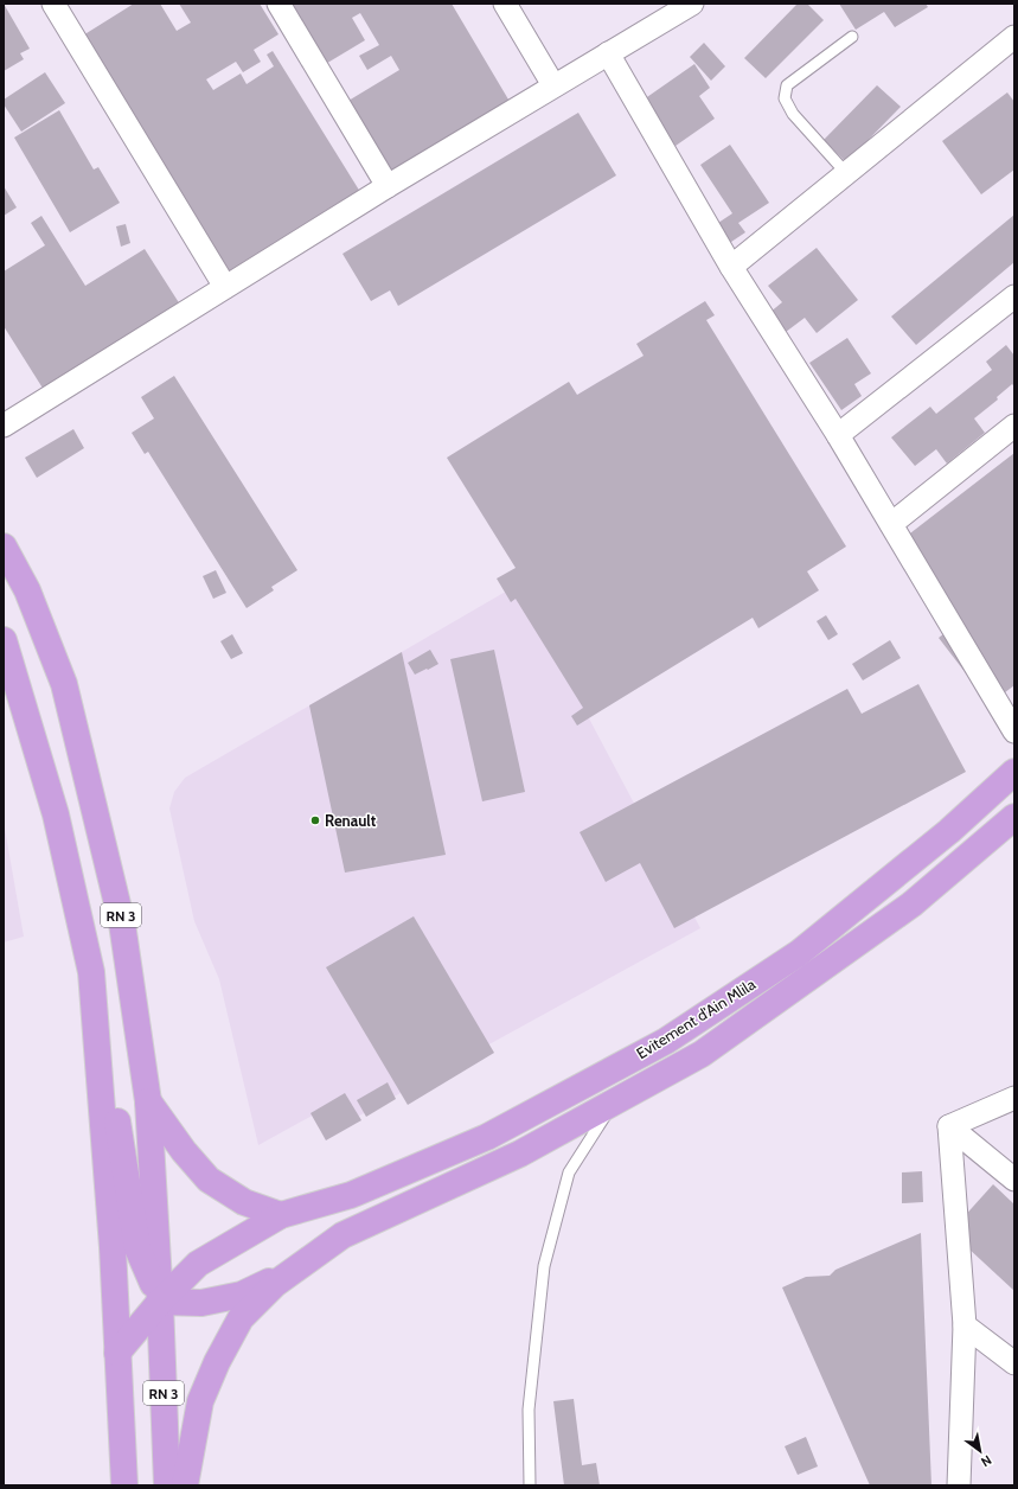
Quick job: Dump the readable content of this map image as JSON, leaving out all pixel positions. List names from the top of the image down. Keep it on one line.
{"streets":{"highway":["RN 3","Evitement d'Ain Mlila"]},"crossings":[["RN 3","Evitement d'Ain Mlila"]],"places":["Renault"],"north":"bottom right"}
